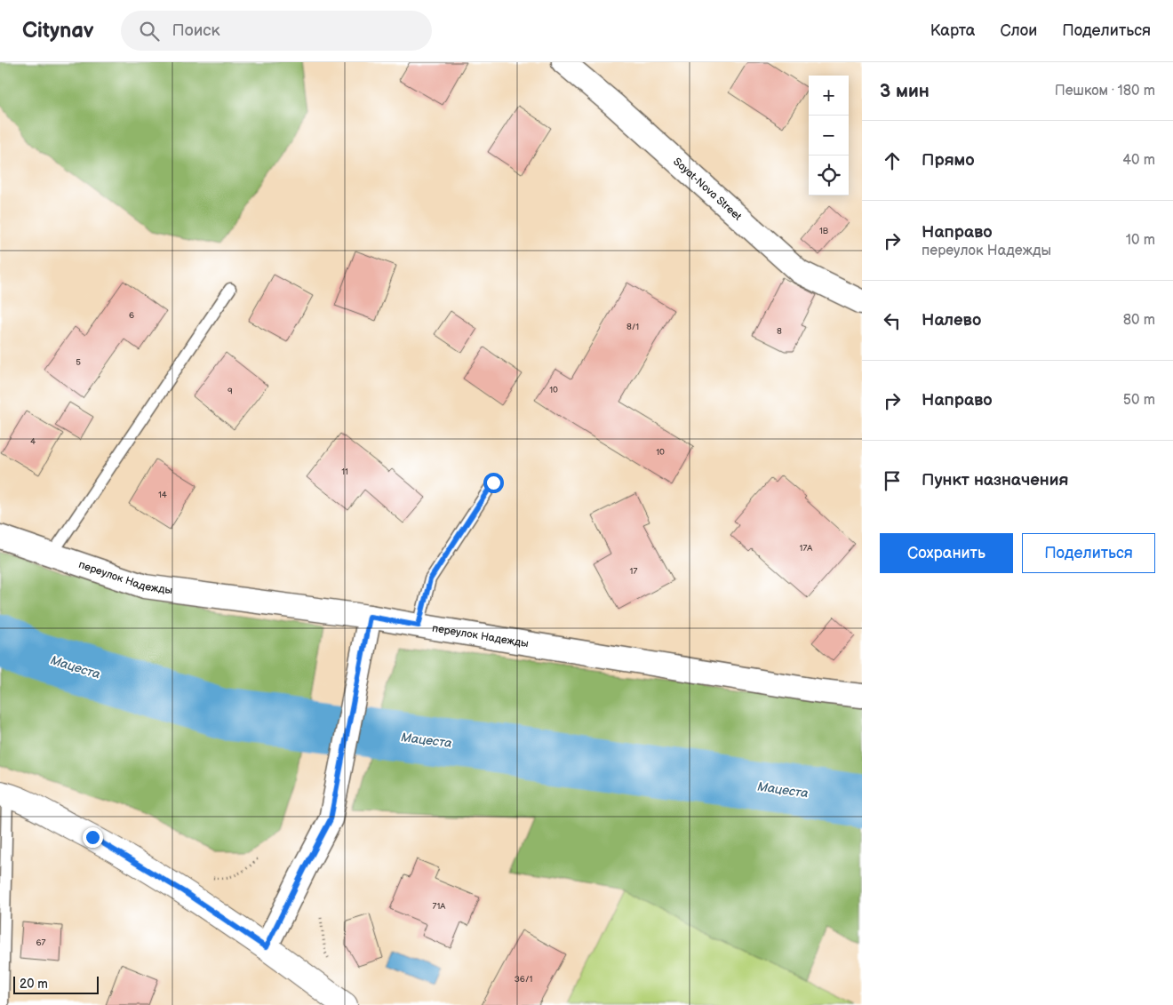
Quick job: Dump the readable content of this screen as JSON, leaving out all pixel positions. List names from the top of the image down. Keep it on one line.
{"streets":{"street":["Sayat-Nova Street","переулок Надежды"]},"water":["Мацеста"],"house_numbers":["1В","6","8/1","8","5","10","9","4","10","11","14","17А","17","71А","67","36/1"],"scale_bar":"20 m","page":{"header":"Citynav","search":"Поиск","nav":["Карта","Слои","Поделиться"],"heading":["3 мин","Пешком · 180 m"],"map_buttons":["+","−"],"list":[["Прямо","40 m"],["Направо","переулок Надежды","10 m"],["Налево","80 m"],["Направо","50 m"],"Пункт назначения"],"buttons":["Сохранить","Поделиться"],"scale":"20 m"}}
